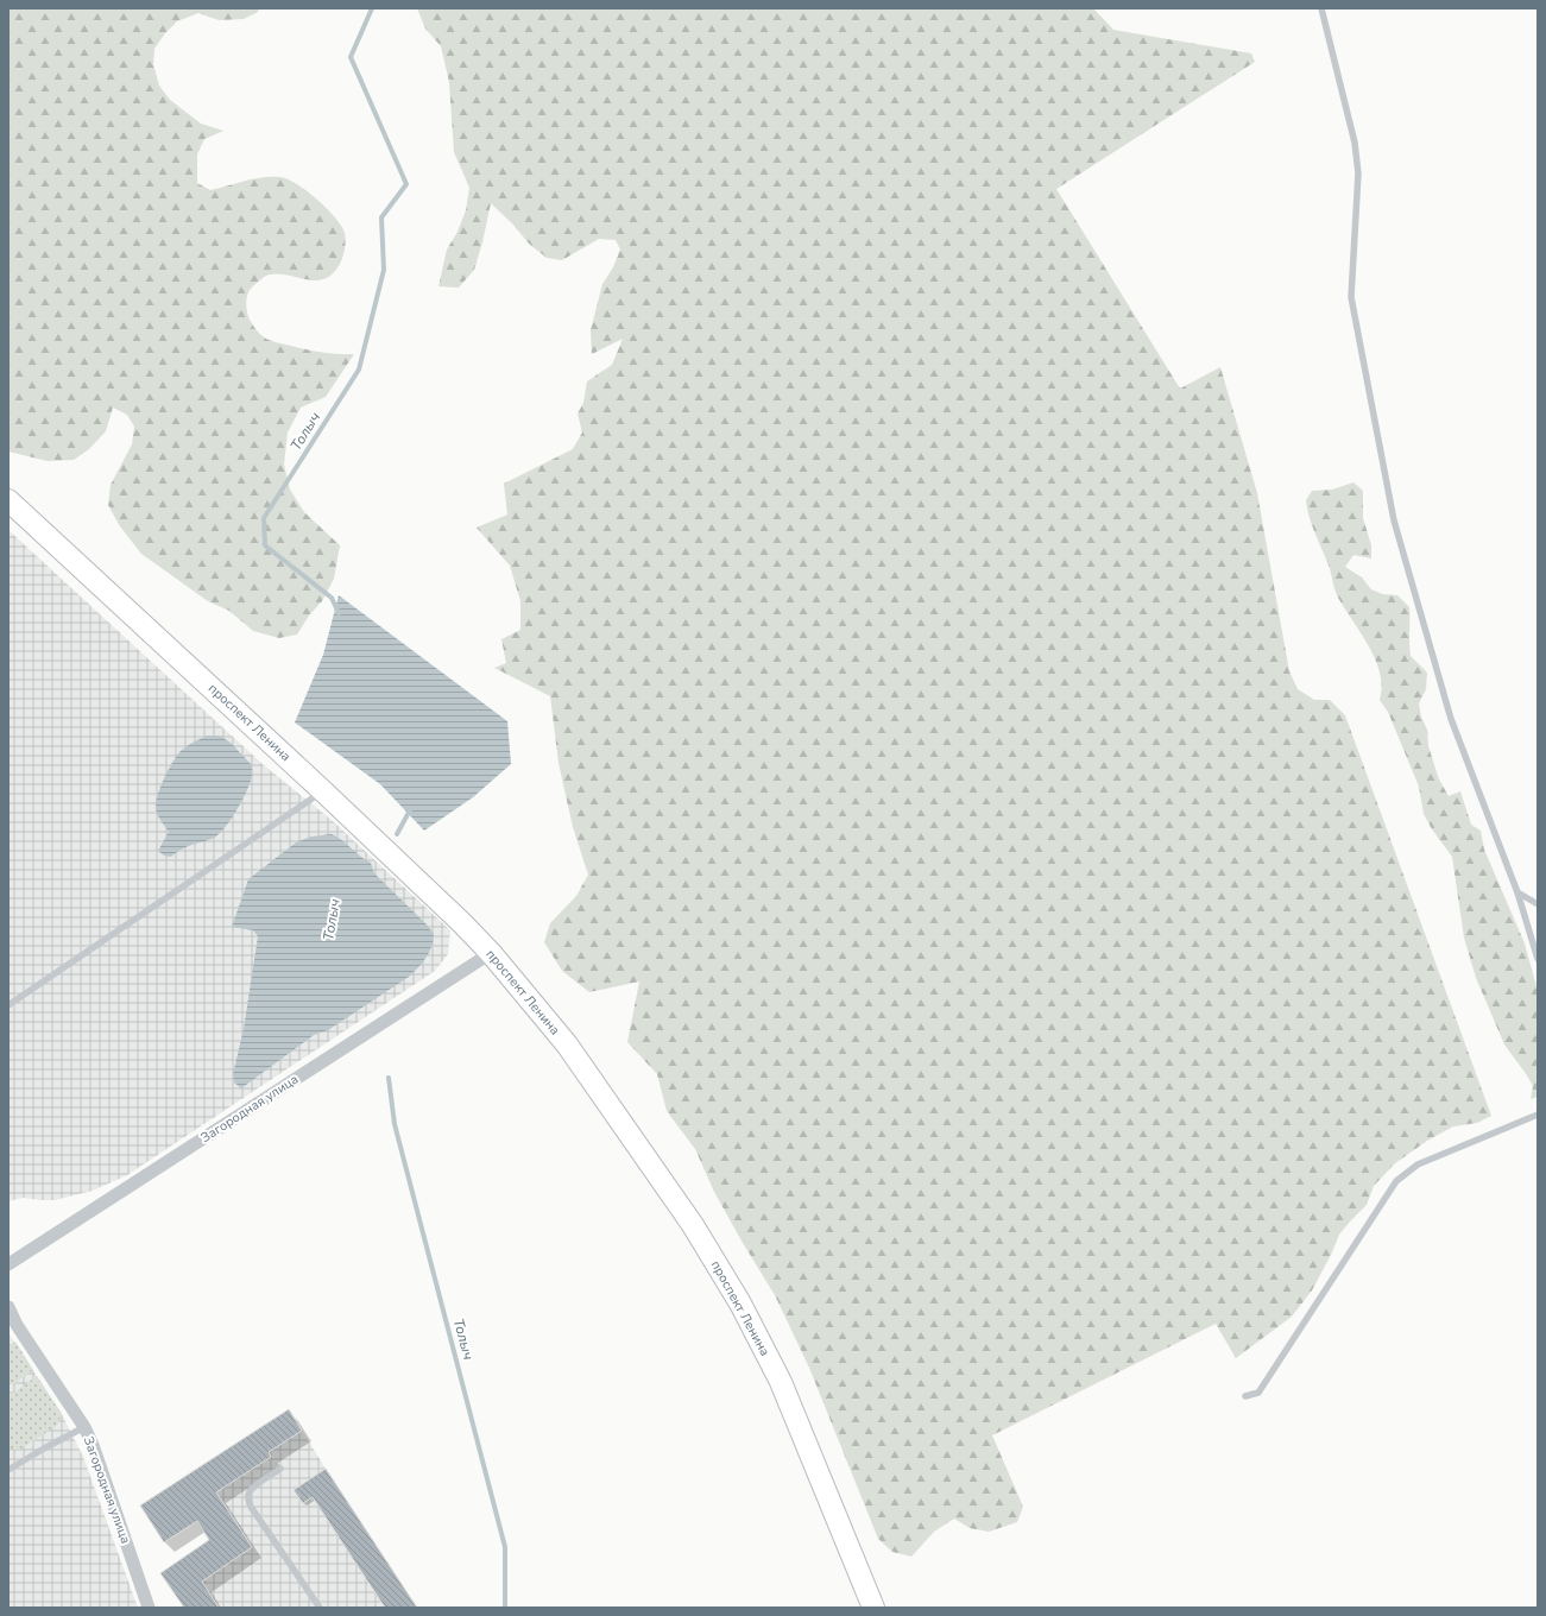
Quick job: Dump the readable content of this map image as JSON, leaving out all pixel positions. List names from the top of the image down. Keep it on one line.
{"streets":{"main road":["проспект Ленина"],"street":["Загородная улица"]},"crossings":[["проспект Ленина","Загородная улица"]],"water":["Толыч"]}
